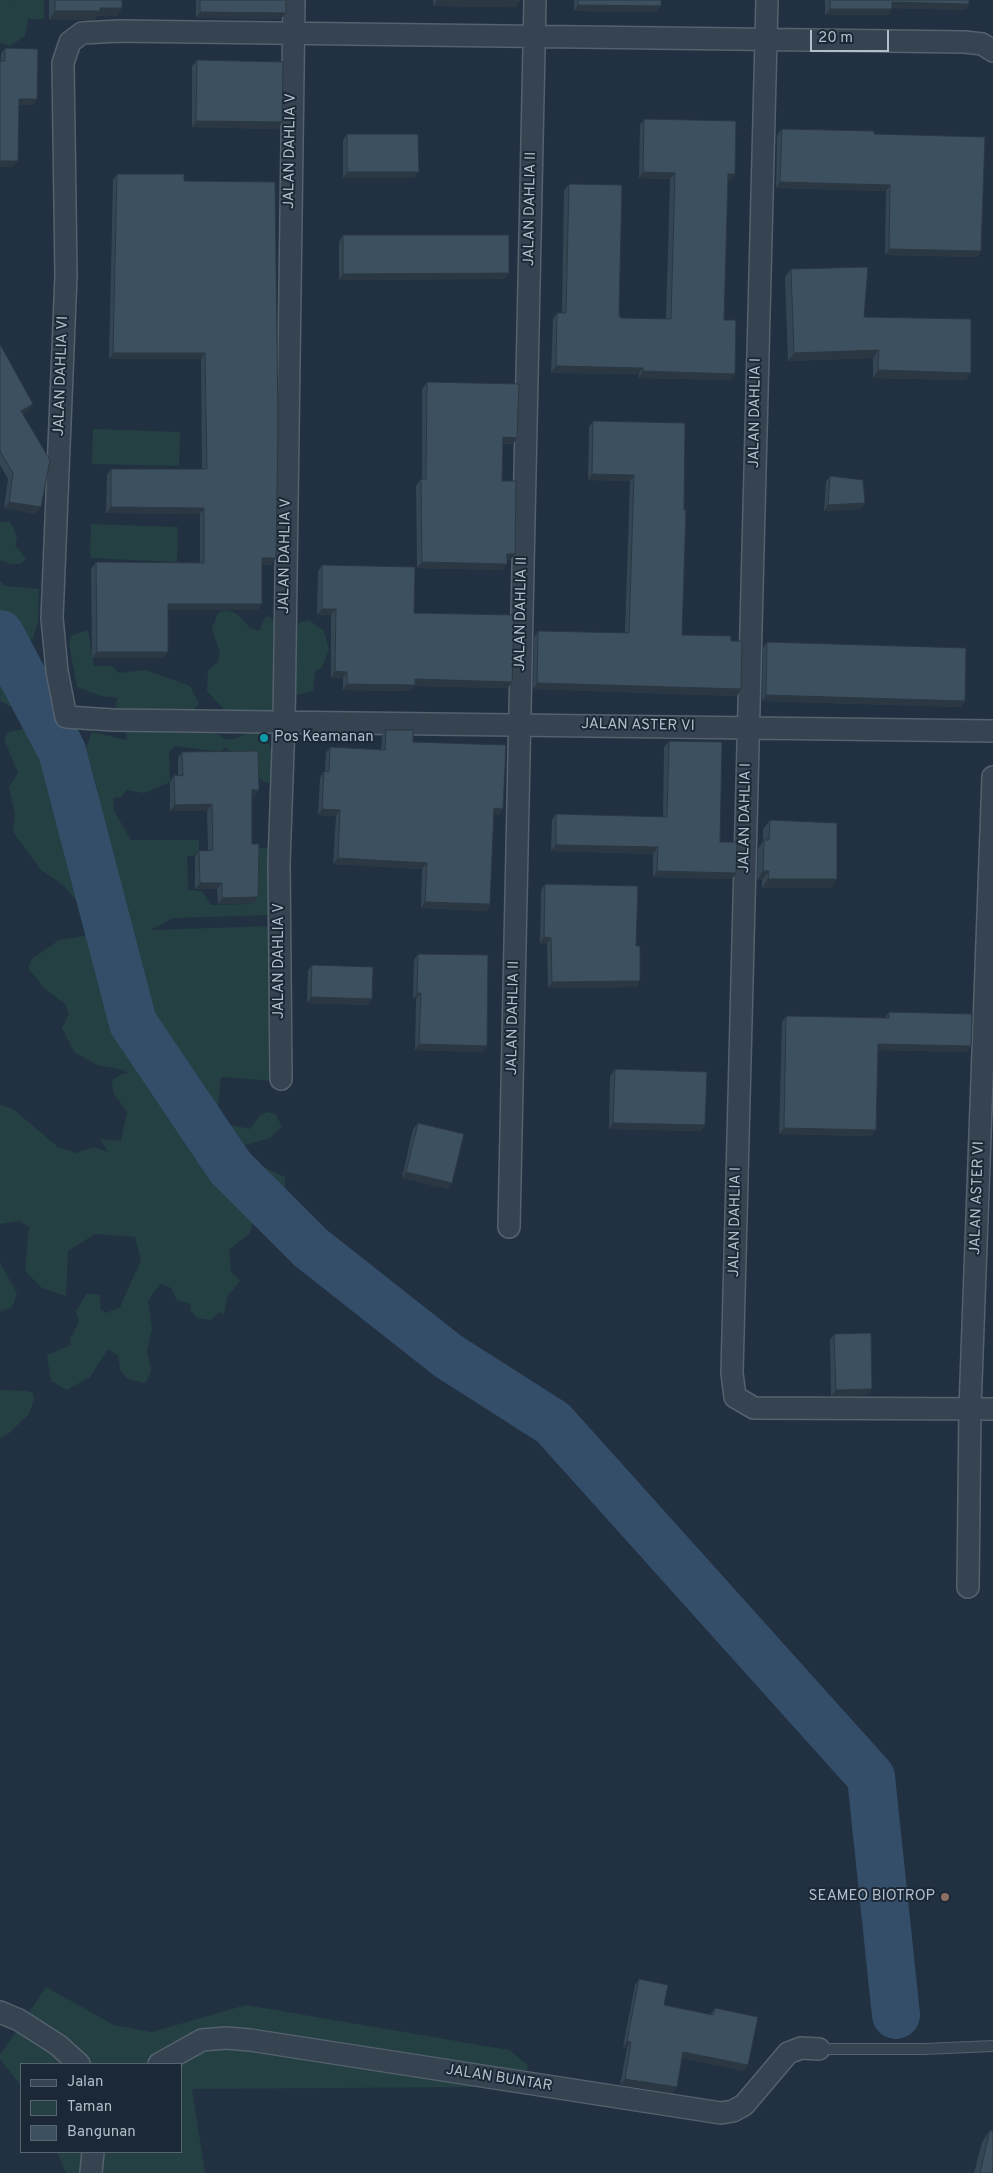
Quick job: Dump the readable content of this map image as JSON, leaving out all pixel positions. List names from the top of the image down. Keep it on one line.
{"streets":{"street":["JALAN DAHLIA V","JALAN DAHLIA II","JALAN DAHLIA VI","JALAN DAHLIA I","JALAN ASTER VI","JALAN BUNTAR"]},"crossings":[["JALAN DAHLIA V","JALAN DAHLIA VI"],["JALAN DAHLIA V","JALAN ASTER VI"],["JALAN DAHLIA II","JALAN ASTER VI"],["JALAN DAHLIA VI","JALAN ASTER VI"],["JALAN DAHLIA I","JALAN ASTER VI"]],"places":["Pos Keamanan","SEAMEO BIOTROP"],"legend":["Jalan","Taman","Bangunan"],"scale_bar":"20 m"}
